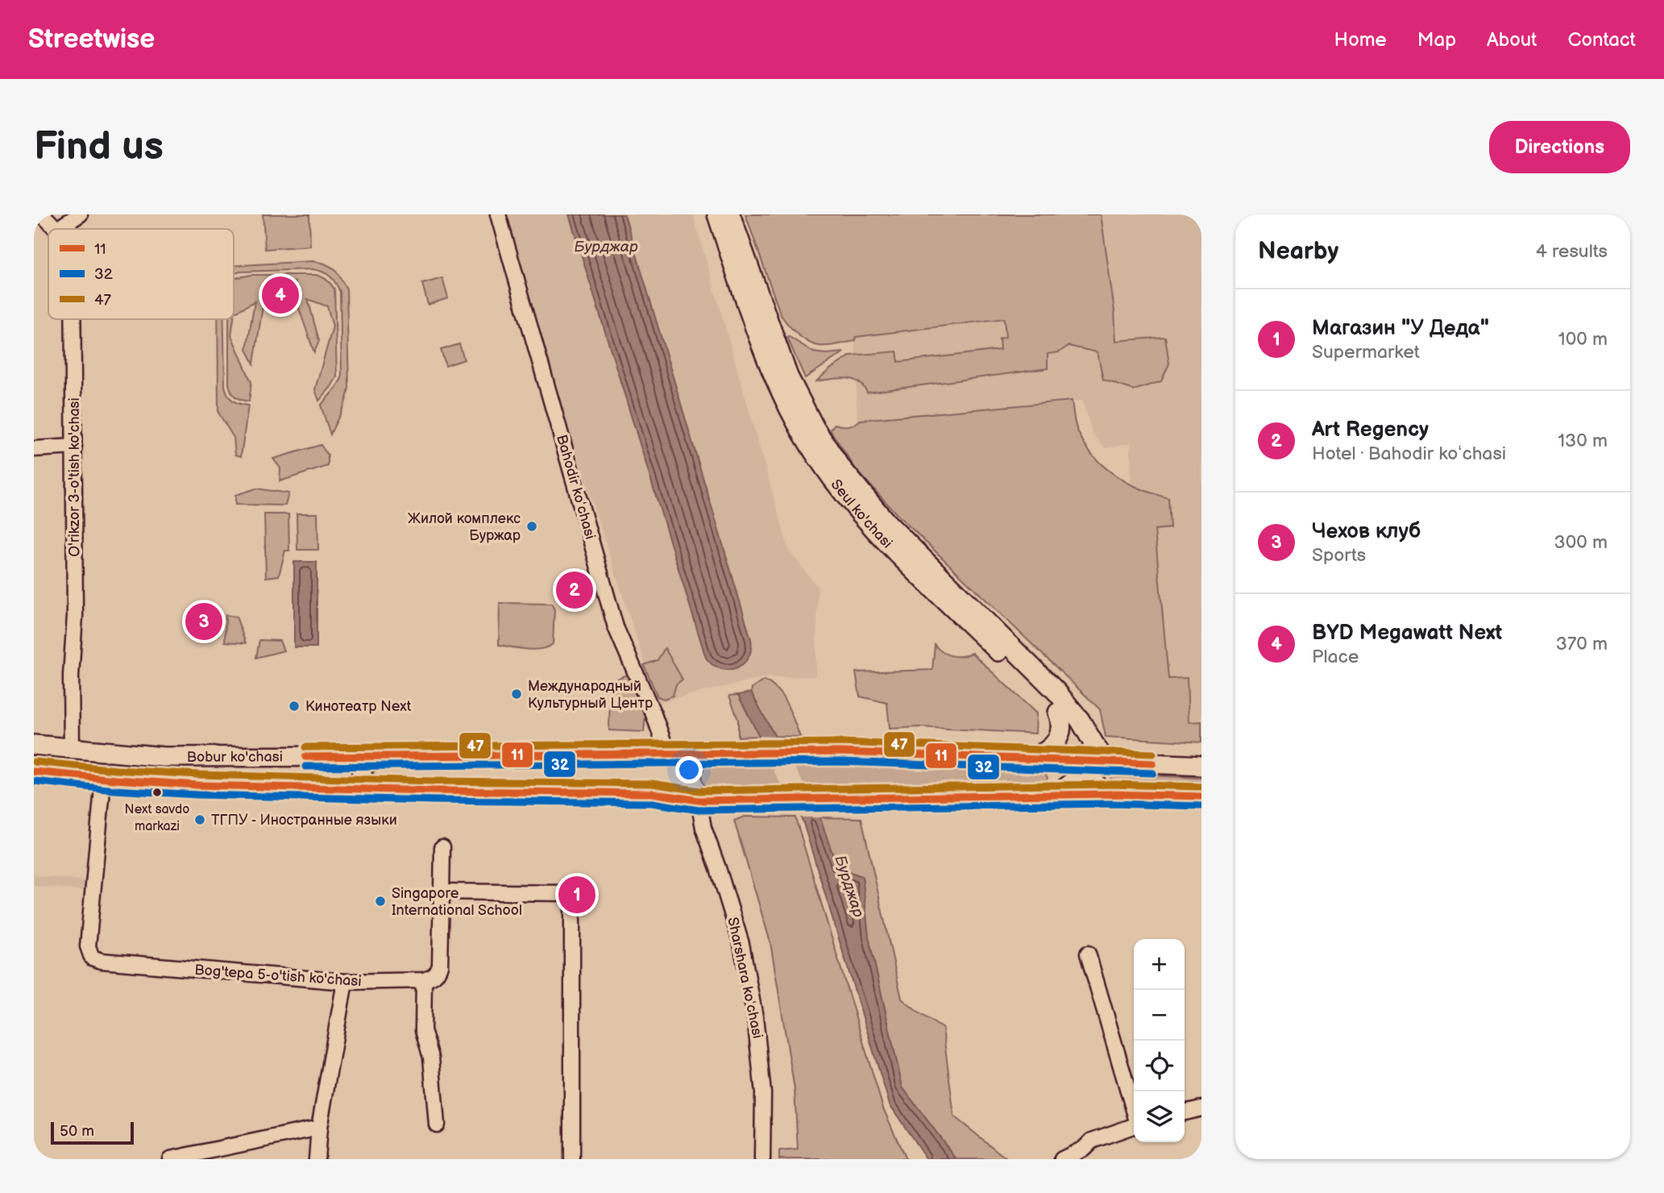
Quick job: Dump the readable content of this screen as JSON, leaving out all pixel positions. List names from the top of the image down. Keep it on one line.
{"streets":{"main road":["Seul ko'chasi","Bobur ko'chasi"],"street":["O'rikzor 3-o'tish ko'chasi","Bahodir koʻchasi","Bog'tepa 5-o'tish ko'chasi","Sharshara koʻchasi"]},"crossings":[["O'rikzor 3-o'tish ko'chasi","Bobur ko'chasi"],["Bahodir koʻchasi","Bobur ko'chasi"],["Seul ko'chasi","Bobur ko'chasi"],["Bobur ko'chasi","Bog'tepa 5-o'tish ko'chasi"],["Bobur ko'chasi","Sharshara koʻchasi"]],"water":["Бурджар"],"places":["Жилой комплекс Буржар","Международный Культурный Центр","Кинотеатр Next","Next savdo markazi","ТГПУ - Иностранные языки","Singapore International School"],"lines":["transit line 47","transit line 11","transit line 32"],"legend":["11","32","47"],"scale_bar":"50 m","page":{"header":"Streetwise","nav":["Home","Map","About","Contact"],"buttons":"Directions","title":"Find us","heading":["Nearby","4 results"],"pins":["4","2","3","1"],"list":[{"mark":"1","name":"Магазин \"У Деда\"","note":"Supermarket","value":"100 m"},{"mark":"2","name":"Art Regency","note":"Hotel · Bahodir koʻchasi","value":"130 m"},{"mark":"3","name":"Чехов клуб","note":"Sports","value":"300 m"},{"mark":"4","name":"BYD Megawatt Next","note":"Place","value":"370 m"}],"map_buttons":["+","−"],"scale":"50 m"}}
